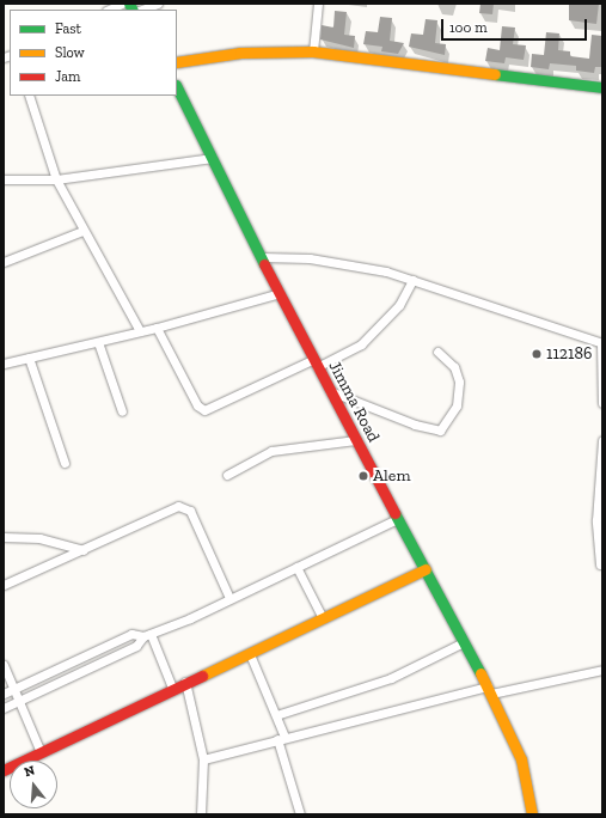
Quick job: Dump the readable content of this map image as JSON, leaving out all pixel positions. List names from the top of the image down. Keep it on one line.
{"streets":{"main road":["Jimma Road"]},"places":["112186","Alem"],"legend":["Fast","Slow","Jam"],"scale_bar":"100 m","north":"top"}
